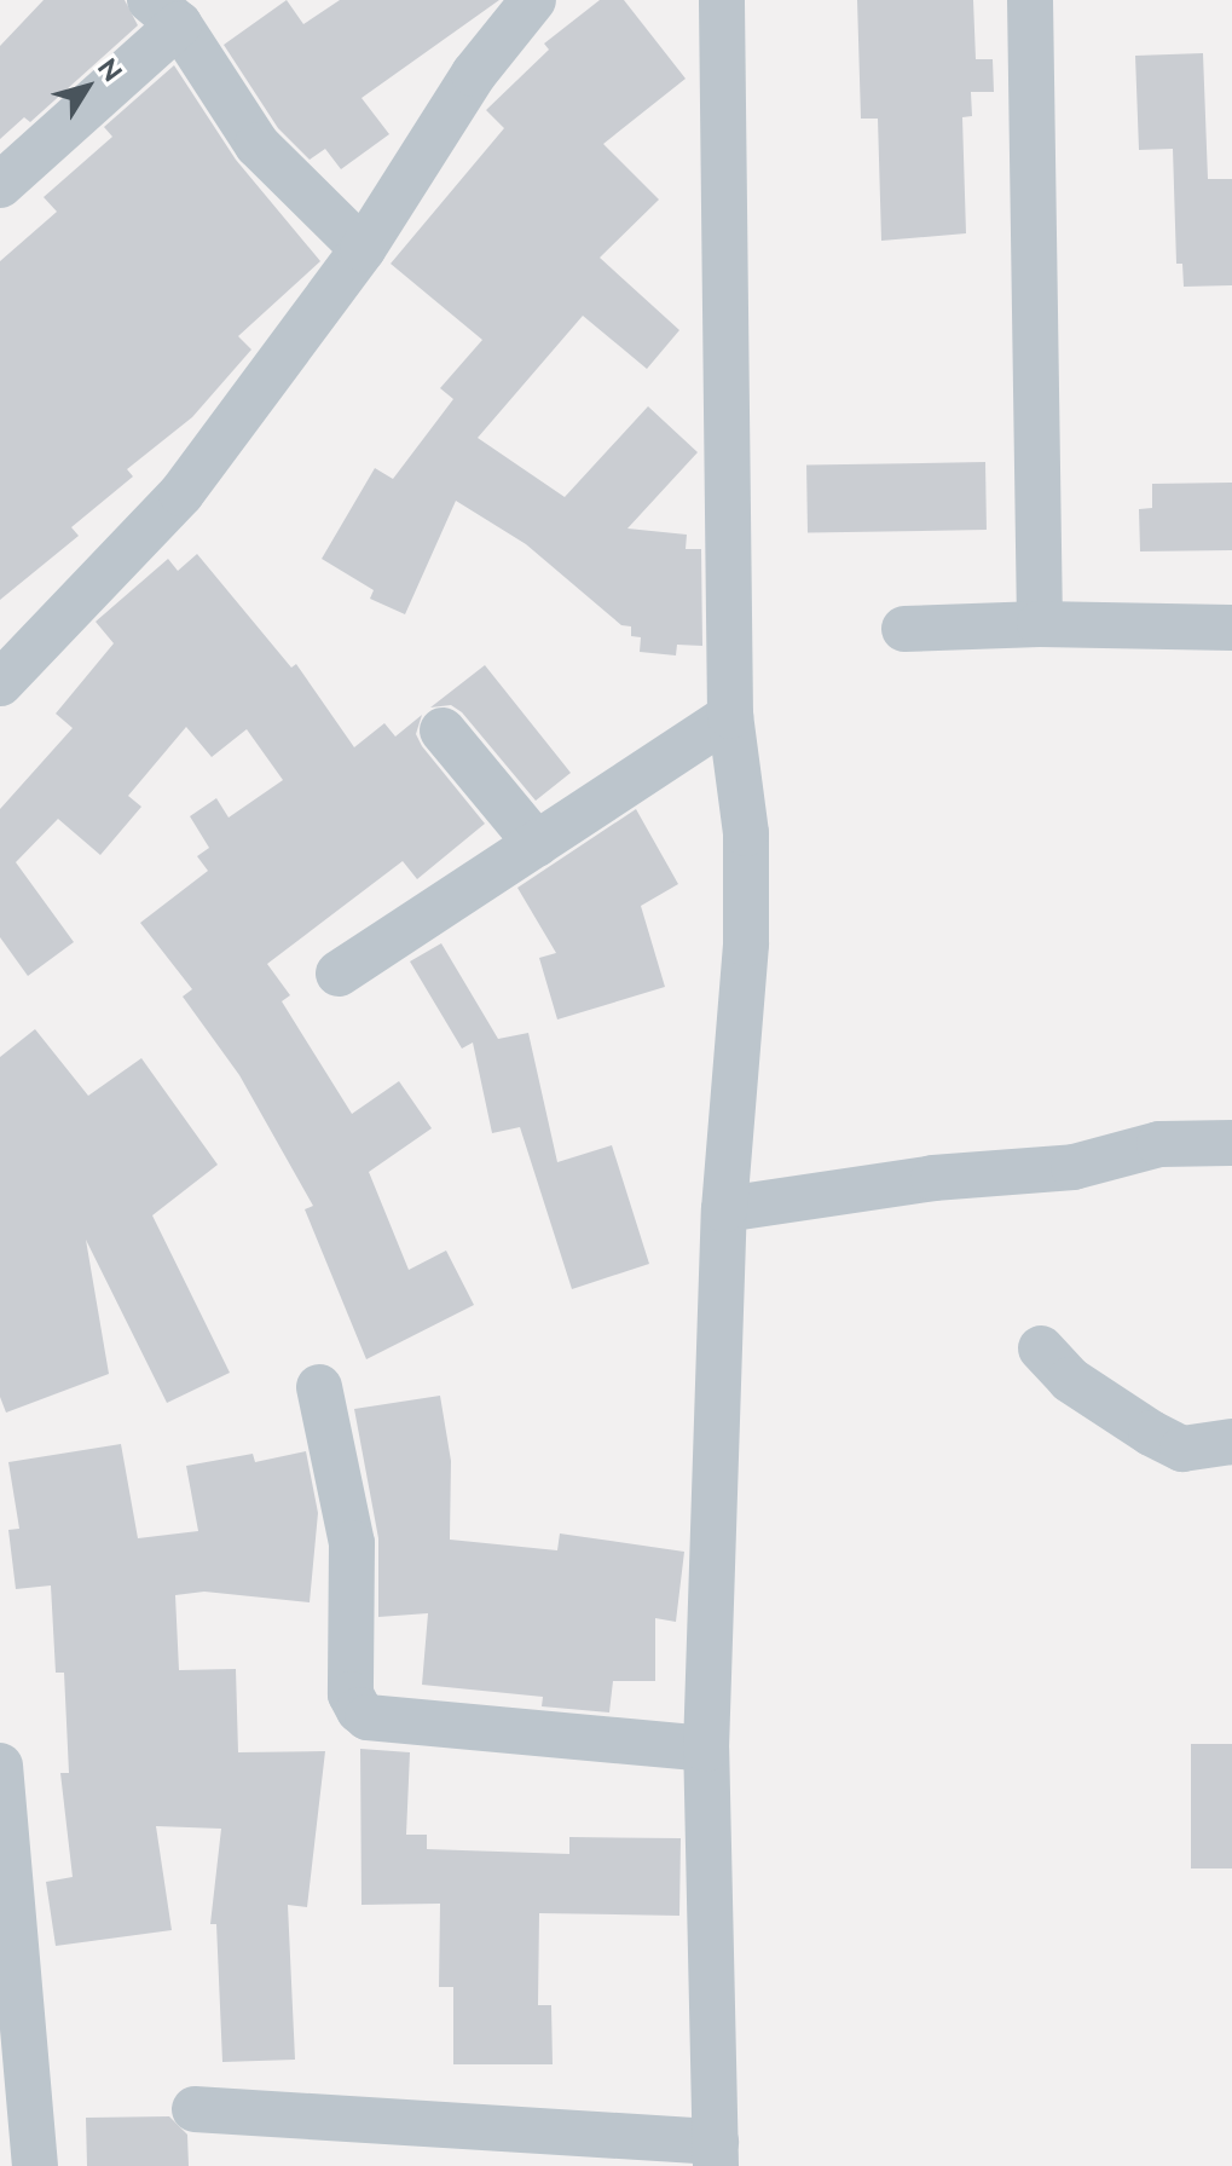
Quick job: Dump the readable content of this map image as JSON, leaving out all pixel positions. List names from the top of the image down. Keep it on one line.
{"north":"top right"}
